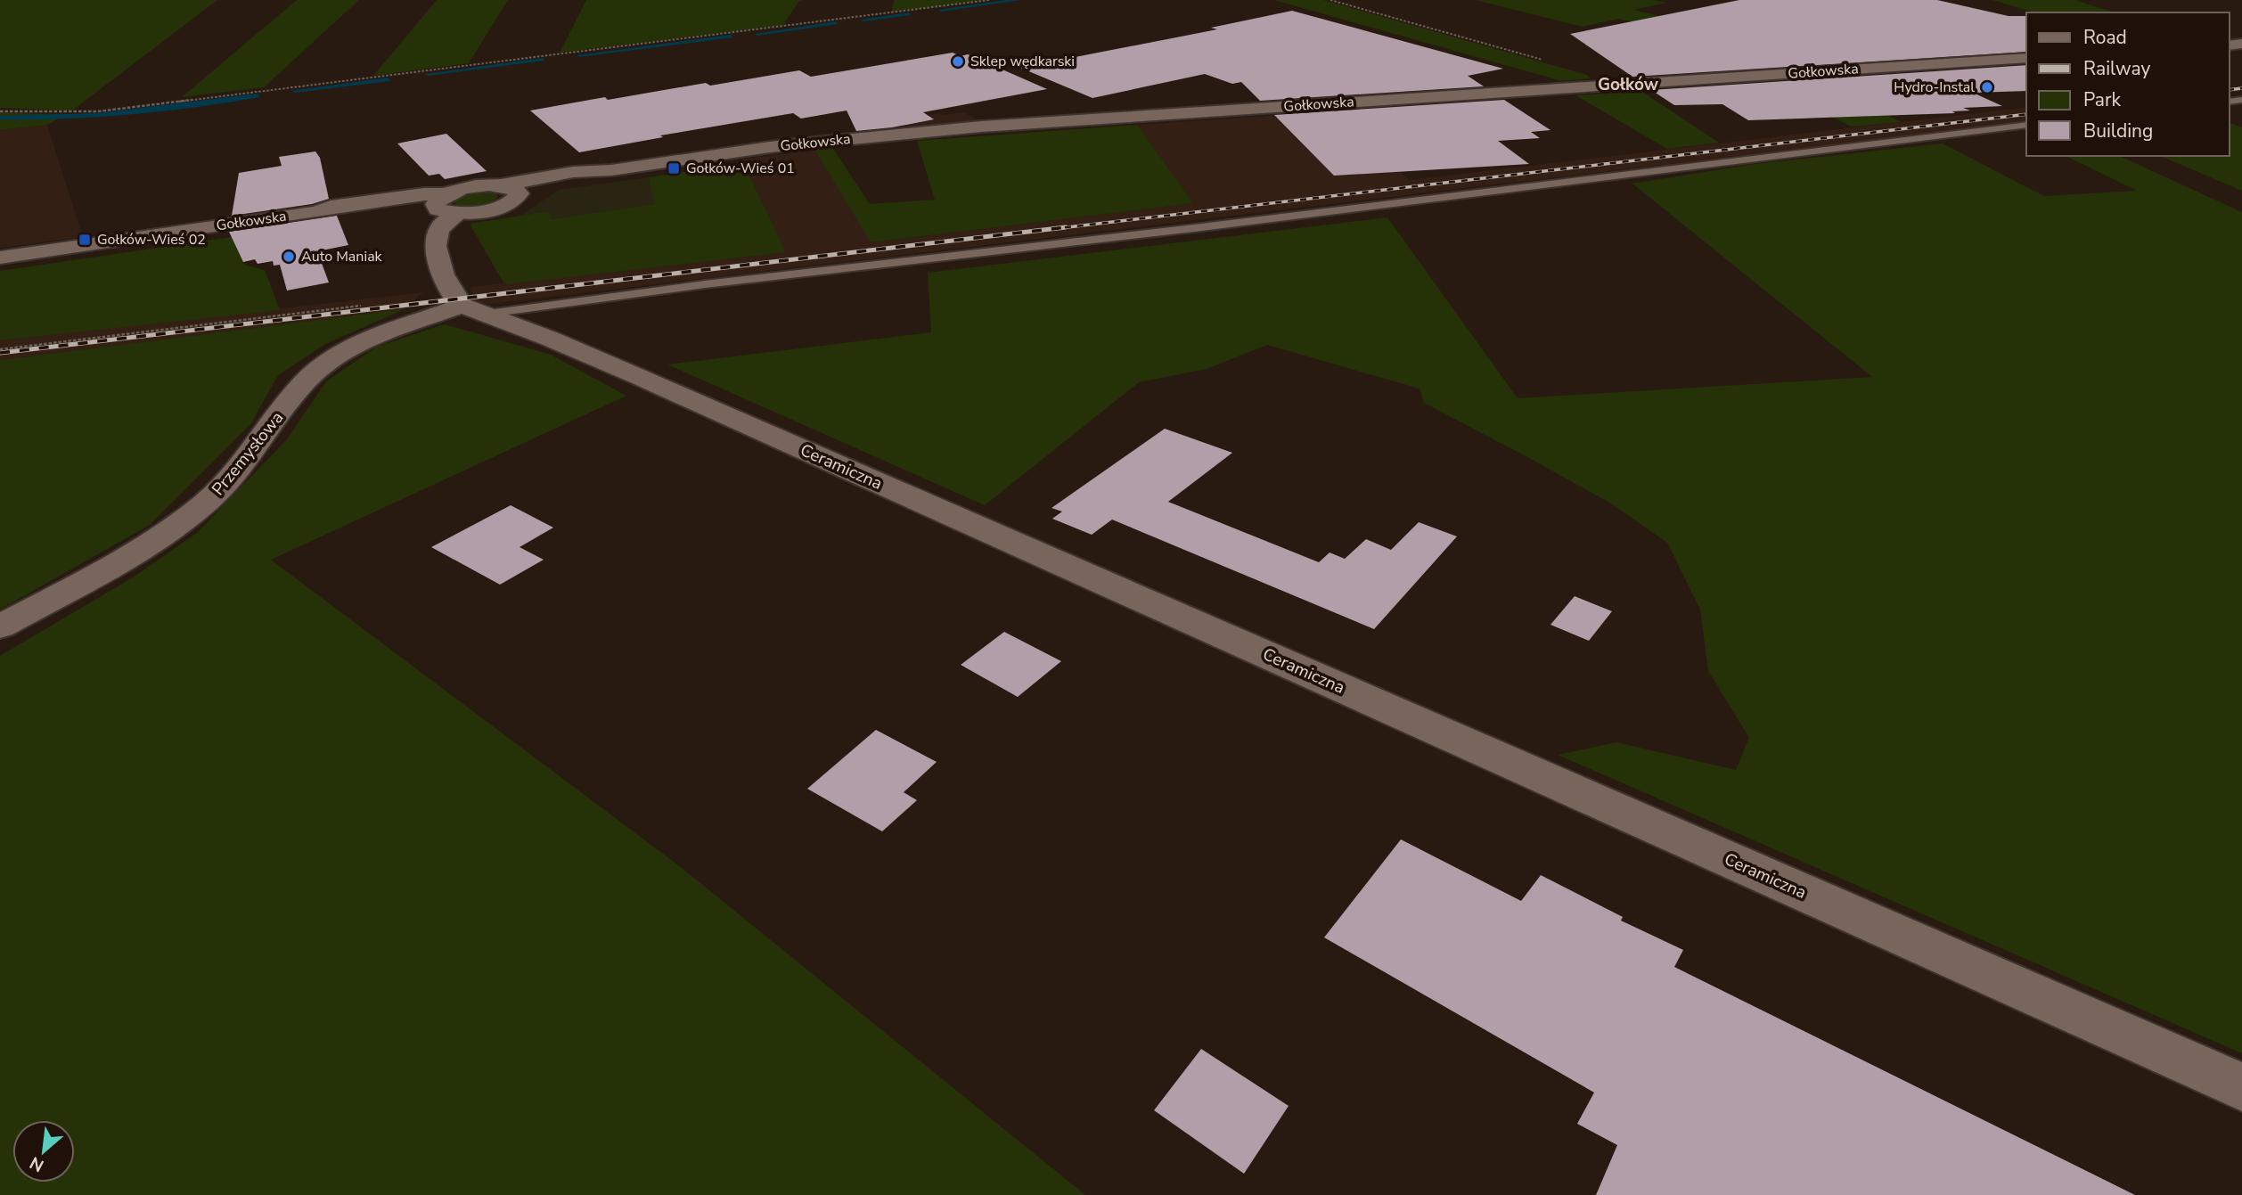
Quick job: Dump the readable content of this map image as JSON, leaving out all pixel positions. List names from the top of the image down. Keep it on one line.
{"streets":{"street":["Gołkowska","Przemysłowa","Ceramiczna"]},"crossings":[["Przemysłowa","Ceramiczna"]],"districts":["Gołków"],"places":{"other":["Sklep wędkarski","Hydro-Instal","Auto Maniak"],"transit":["Gołków-Wieś 01","Gołków-Wieś 02"]},"legend":["Road","Railway","Park","Building"],"north":"bottom left"}
